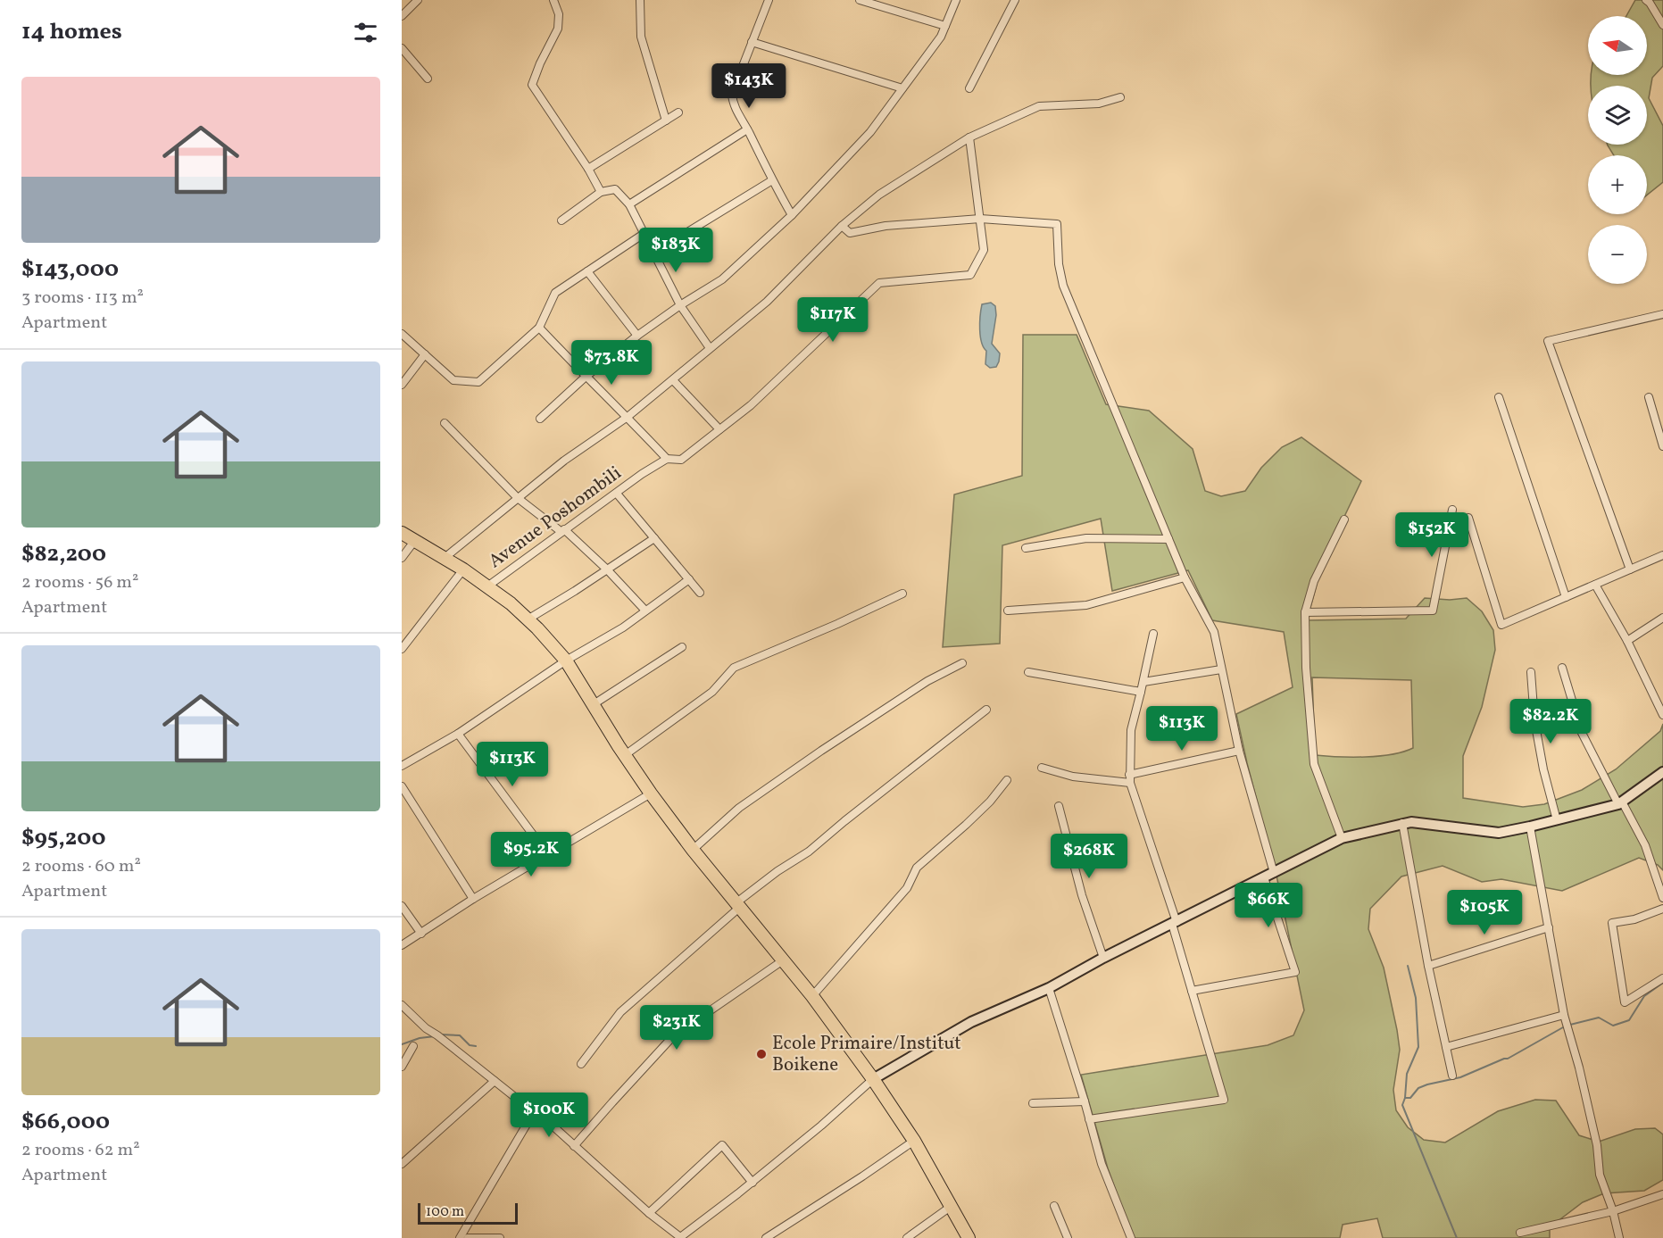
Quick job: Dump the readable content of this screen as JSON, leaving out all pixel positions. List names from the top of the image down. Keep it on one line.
{"streets":{"street":["Avenue Poshombili"]},"places":["Ecole Primaire/Institut Boikene"],"scale_bar":"100 m","north":"left","page":{"heading":"14 homes","map_buttons":["+","−"],"price":["$143K","$183K","$117K","$73.8K","$152K","$82.2K","$113K","$113K","$95.2K","$268K","$66K","$105K","$231K","$100K"],"list":[{"name":"$143,000","note":"3 rooms · 113 m² · Apartment"},{"name":"$82,200","note":"2 rooms · 56 m² · Apartment"},{"name":"$95,200","note":"2 rooms · 60 m² · Apartment"},{"name":"$66,000","note":"2 rooms · 62 m² · Apartment"}],"scale":"100 m"}}
